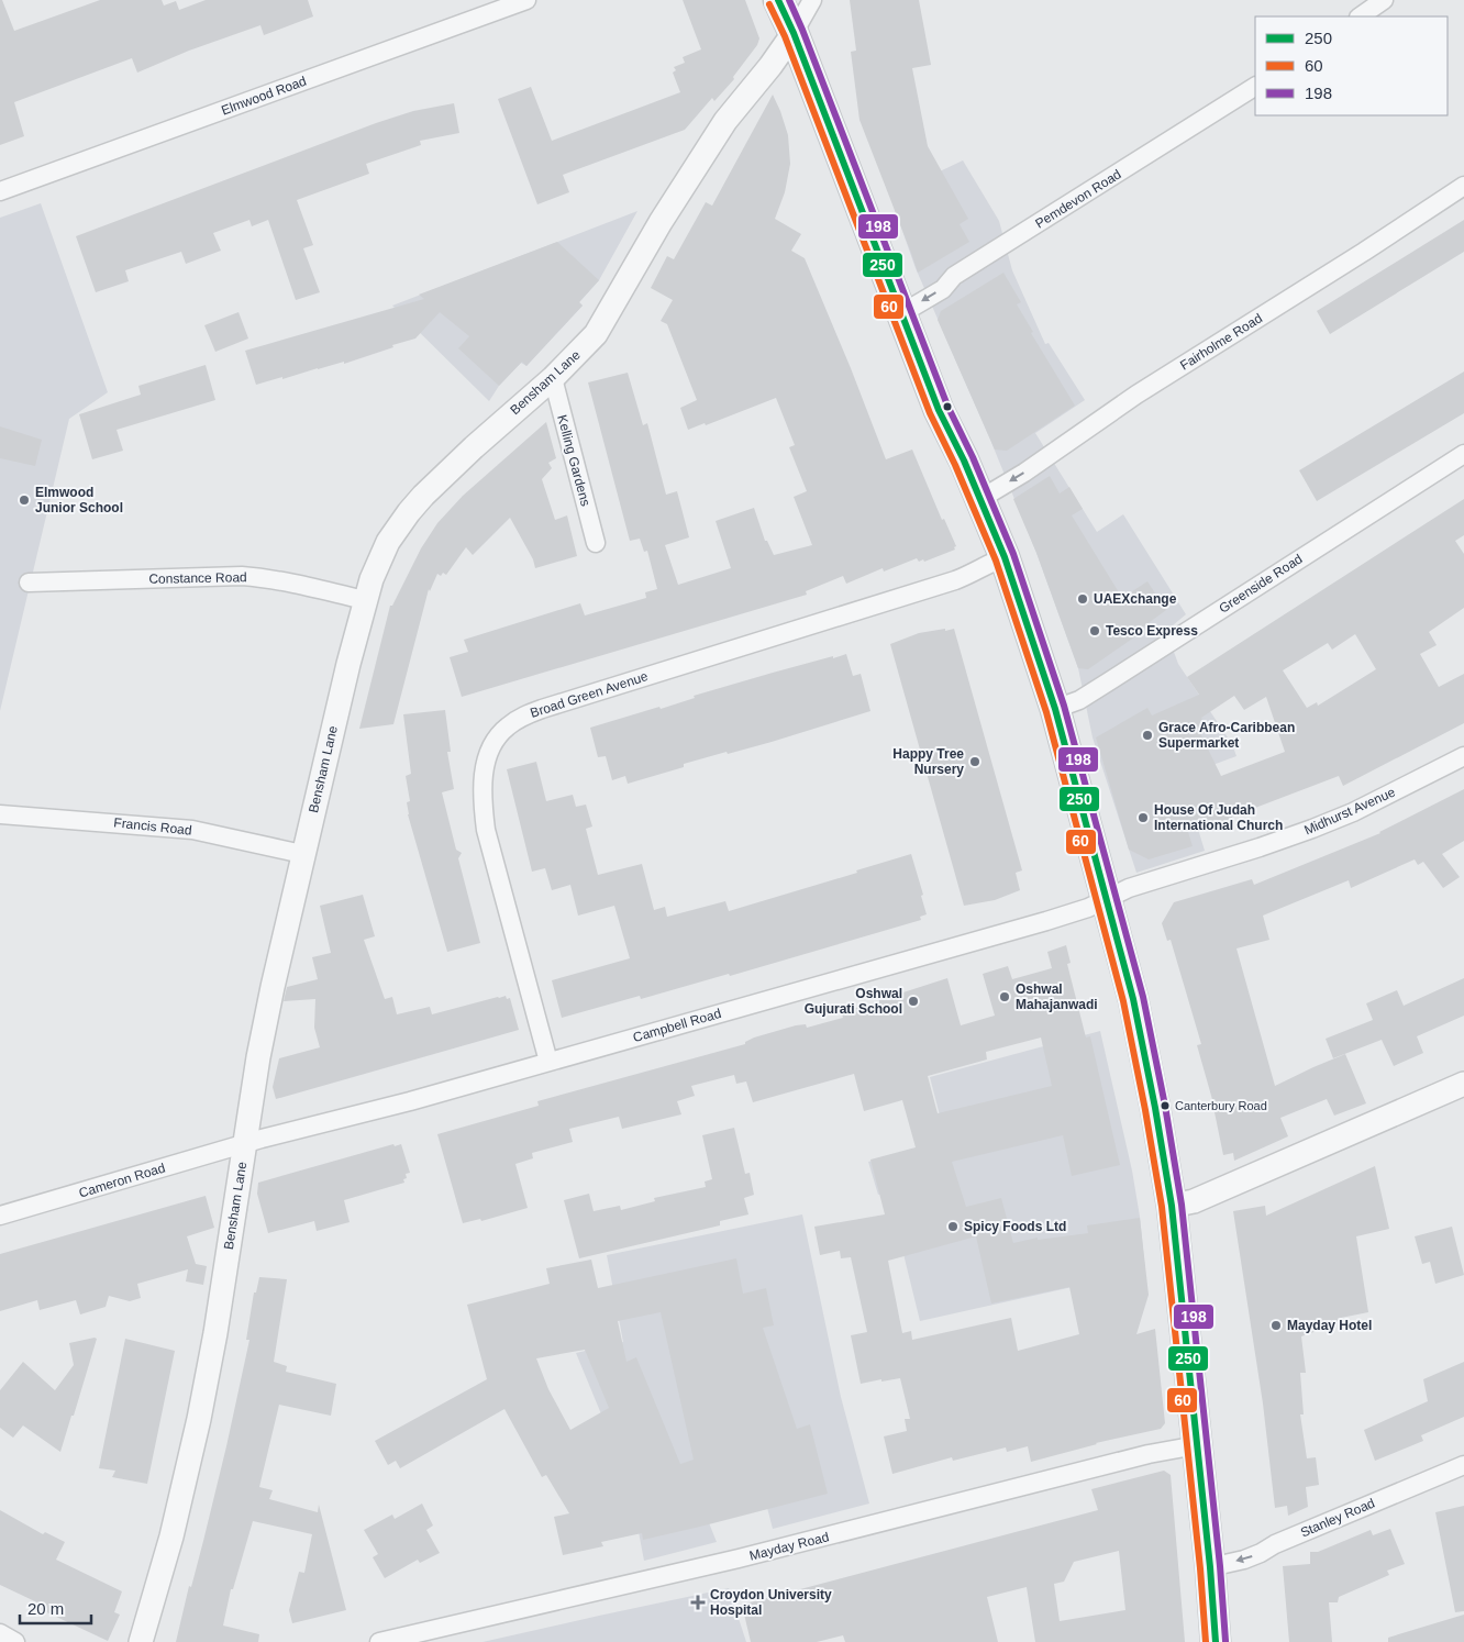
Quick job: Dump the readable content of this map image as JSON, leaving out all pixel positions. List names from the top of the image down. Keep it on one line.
{"streets":{"street":["Elmwood Road","Pemdevon Road","Fairholme Road","Bensham Lane","Kelling Gardens","Constance Road","Greenside Road","Broad Green Avenue","Midhurst Avenue","Francis Road","Campbell Road","Cameron Road","Stanley Road","Mayday Road"]},"crossings":[["Bensham Lane","Kelling Gardens"],["Bensham Lane","Constance Road"],["Bensham Lane","Francis Road"],["Bensham Lane","Campbell Road"],["Bensham Lane","Cameron Road"],["Broad Green Avenue","Campbell Road"],["Midhurst Avenue","Campbell Road"],["Campbell Road","Cameron Road"]],"one_way":["Pemdevon Road","Fairholme Road","Stanley Road"],"places":{"other":["Elmwood Junior School","UAEXchange","Tesco Express","Grace Afro-Caribbean Supermarket","Happy Tree Nursery","House Of Judah International Church","Oshwal Mahajanwadi","Oshwal Gujurati School","Canterbury Road","Spicy Foods Ltd","Mayday Hotel"],"health":["Croydon University Hospital"]},"lines":["transit line 250","transit line 198","transit line 60"],"legend":["250","60","198"],"scale_bar":"20 m"}
